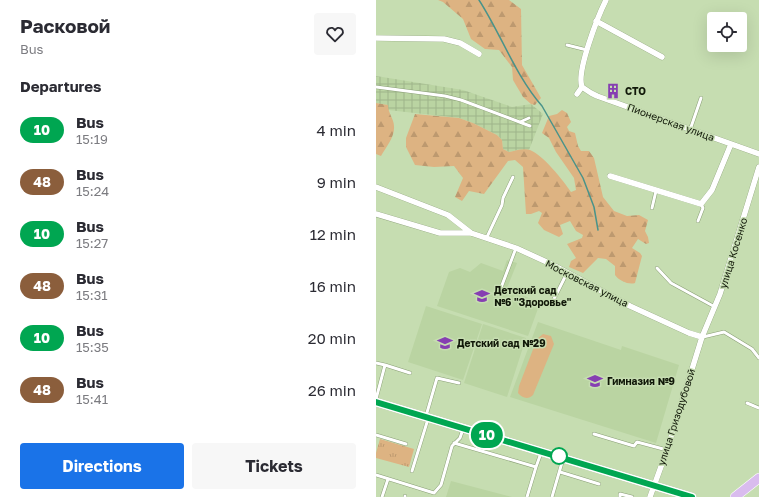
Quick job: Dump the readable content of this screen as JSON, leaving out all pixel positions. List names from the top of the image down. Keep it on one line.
{"streets":{"street":["Пионерская улица","улица Косенко","Московская улица","улица Гризодубовой"]},"crossings":[["улица Косенко","Московская улица"],["улица Косенко","улица Гризодубовой"],["Московская улица","улица Гризодубовой"]],"places":{"building":["СТО"],"school or university":["Детский сад №6 \"Здоровье\"","Детский сад №29","Гимназия №9"]},"lines":["bus line 10"],"page":{"heading":[["Расковой","Bus"],"Departures"],"on_map":"10","list":[{"mark":"10","name":"Bus","note":"15:19","value":"4 min"},{"mark":"48","name":"Bus","note":"15:24","value":"9 min"},{"mark":"10","name":"Bus","note":"15:27","value":"12 min"},{"mark":"48","name":"Bus","note":"15:31","value":"16 min"},{"mark":"10","name":"Bus","note":"15:35","value":"20 min"},{"mark":"48","name":"Bus","note":"15:41","value":"26 min"}],"buttons":["Directions","Tickets"]}}
